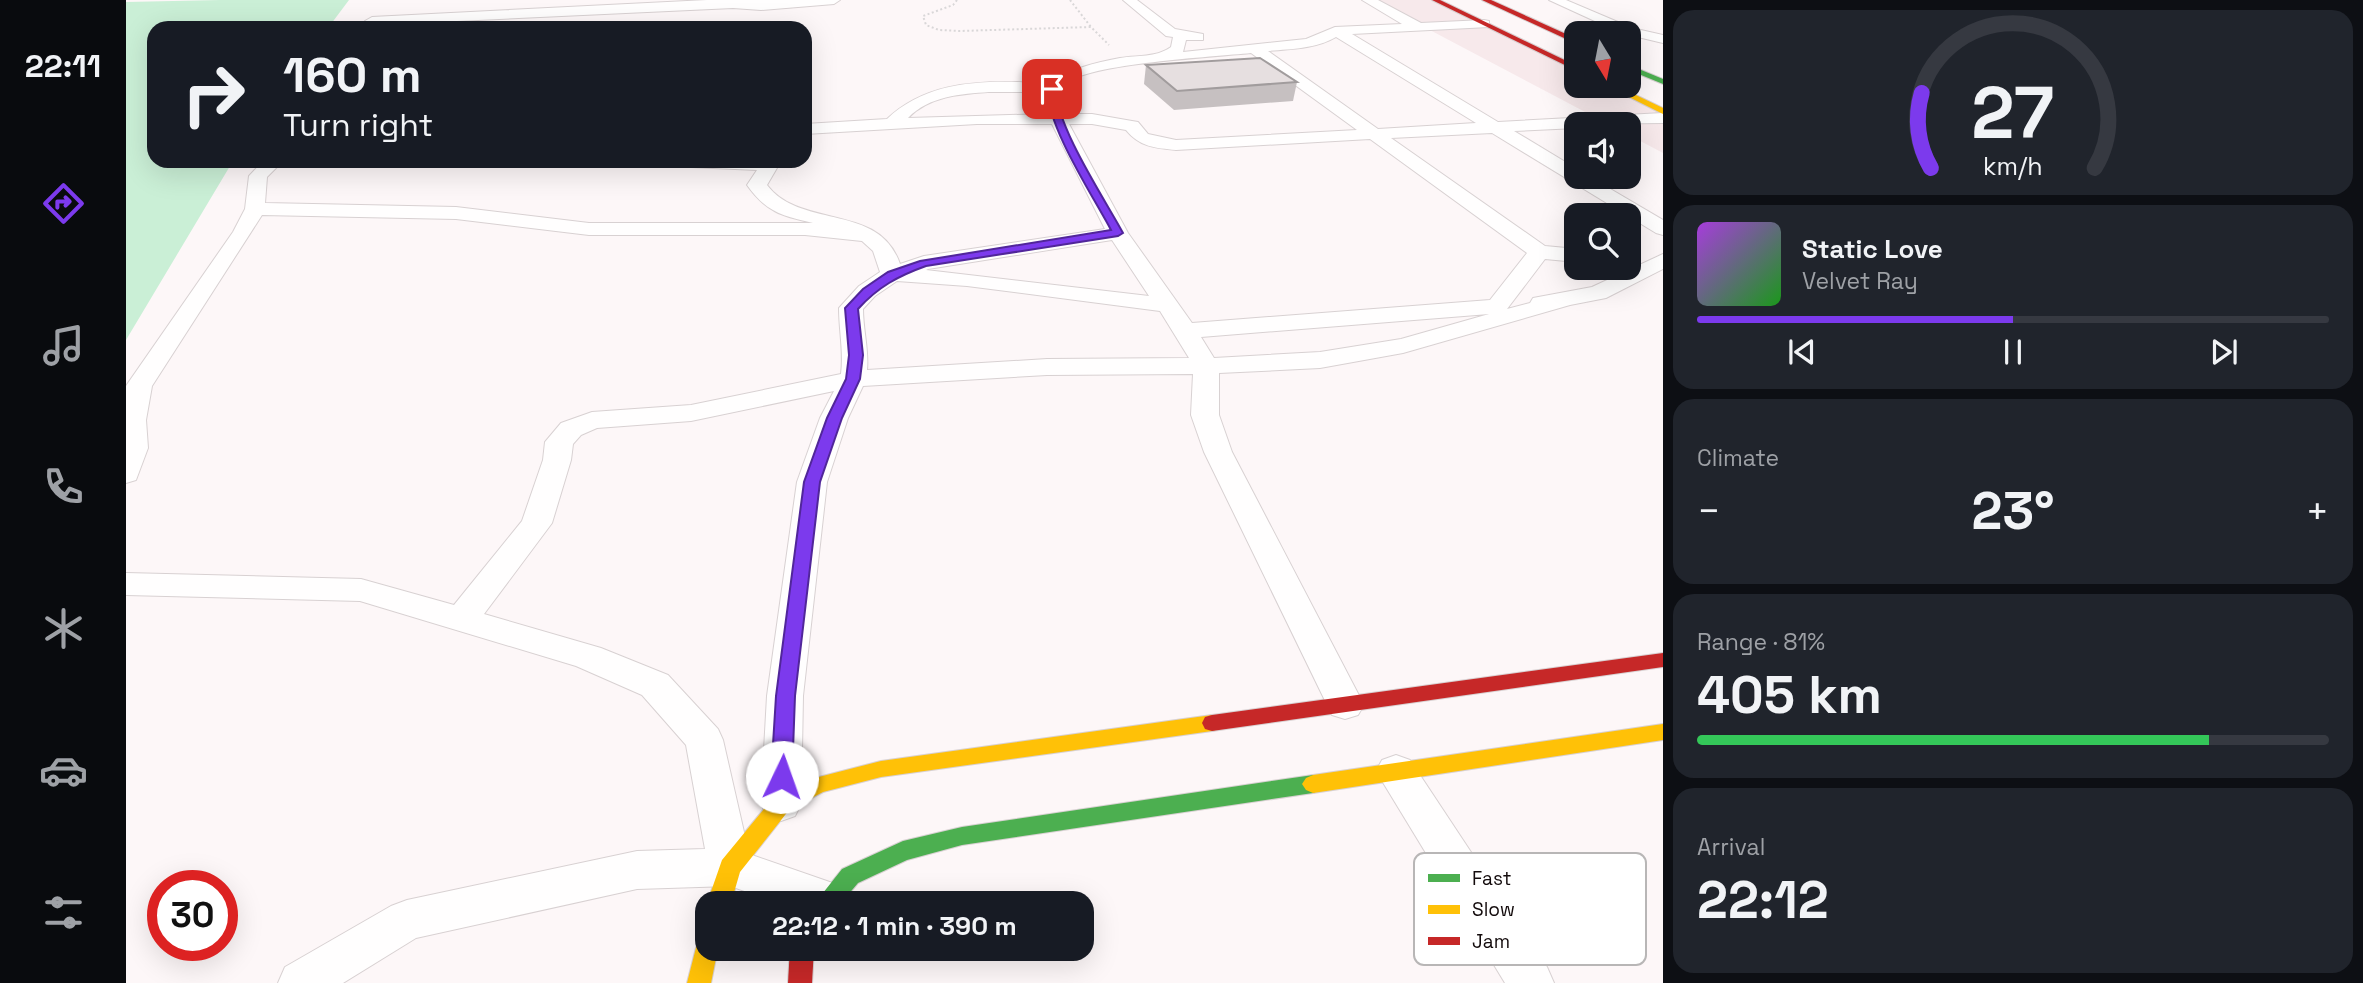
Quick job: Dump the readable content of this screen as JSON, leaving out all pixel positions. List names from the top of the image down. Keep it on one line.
{"legend":["Fast","Slow","Jam"],"north":"bottom","page":{"tabs":"22:11","turn":["160 m","Turn right"],"song":["Static Love","Velvet Ray"],"tile":["Climate",["Range · 81%","405 km"],["Arrival","22:12"]],"heat":["−","23°","+"],"limit":"30","trip":"22:12 · 1 min · 390 m","gauge":["27","km/h"]}}
